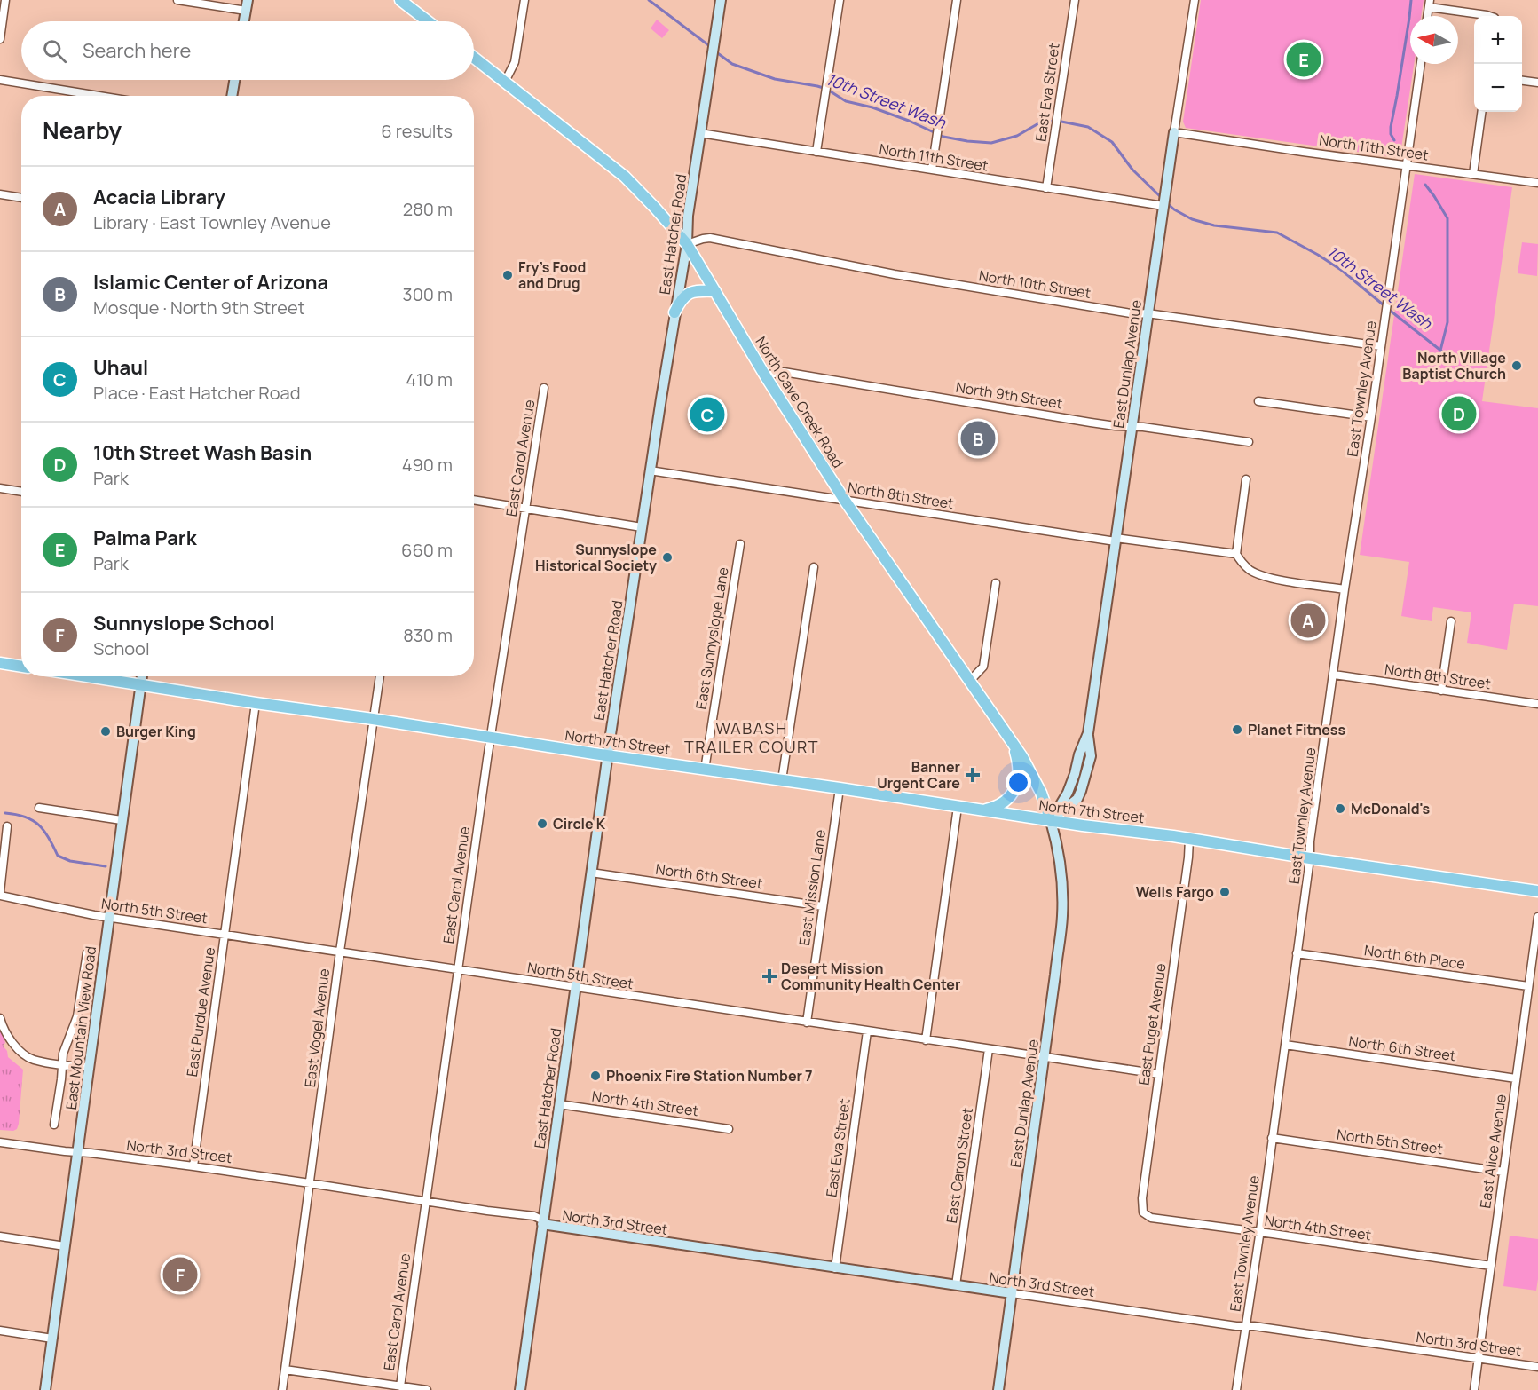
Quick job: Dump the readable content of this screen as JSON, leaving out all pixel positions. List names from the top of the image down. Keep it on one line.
{"streets":{"main road":["North Cave Creek Road","North 7th Street"],"street":["East Eva Street","North 11th Street","East Hatcher Road","North 10th Street","East Dunlap Avenue","East Townley Avenue","North 9th Street","East Carol Avenue","North 8th Street","East Sunnyslope Lane","North 6th Street","East Mission Lane","North 5th Street","North 6th Place","East Purdue Avenue","East Puget Avenue","East Mountain View Road","East Vogel Avenue","North 4th Street","North 3rd Street","East Alice Avenue","East Caron Street"]},"crossings":[["East Eva Street","North 11th Street"],["East Eva Street","North 5th Street"],["East Eva Street","North 3rd Street"],["North 11th Street","East Hatcher Road"],["North 11th Street","East Dunlap Avenue"],["North 11th Street","East Townley Avenue"],["East Hatcher Road","North 10th Street"],["East Hatcher Road","North Cave Creek Road"],["East Hatcher Road","North 8th Street"],["East Hatcher Road","North 7th Street"],["East Hatcher Road","North 6th Street"],["East Hatcher Road","North 5th Street"],["East Hatcher Road","North 4th Street"],["East Hatcher Road","North 3rd Street"],["North 10th Street","East Dunlap Avenue"],["North 10th Street","East Townley Avenue"],["North 10th Street","North Cave Creek Road"],["East Dunlap Avenue","North 9th Street"],["East Dunlap Avenue","North Cave Creek Road"],["East Dunlap Avenue","North 8th Street"],["East Dunlap Avenue","North 7th Street"],["East Dunlap Avenue","North 5th Street"],["East Dunlap Avenue","North 3rd Street"],["East Townley Avenue","North 8th Street"],["East Townley Avenue","North 7th Street"],["East Townley Avenue","North 6th Street"],["East Townley Avenue","North 5th Street"],["East Townley Avenue","North 6th Place"],["East Townley Avenue","North 4th Street"],["East Townley Avenue","North 3rd Street"],["North 9th Street","North Cave Creek Road"],["North Cave Creek Road","North 8th Street"],["North Cave Creek Road","North 7th Street"],["East Carol Avenue","North 7th Street"],["East Carol Avenue","North 5th Street"],["East Carol Avenue","North 3rd Street"],["East Sunnyslope Lane","North 7th Street"],["North 7th Street","East Mission Lane"],["North 7th Street","East Purdue Avenue"],["North 7th Street","East Puget Avenue"],["North 7th Street","East Mountain View Road"],["North 7th Street","East Vogel Avenue"],["North 6th Street","East Mission Lane"],["North 6th Street","East Alice Avenue"],["East Mission Lane","North 5th Street"],["North 5th Street","East Purdue Avenue"],["North 5th Street","East Puget Avenue"],["North 5th Street","East Mountain View Road"],["North 5th Street","East Vogel Avenue"],["North 5th Street","East Alice Avenue"],["North 5th Street","East Caron Street"],["North 6th Place","East Alice Avenue"],["East Purdue Avenue","North 3rd Street"],["East Puget Avenue","North 4th Street"],["East Mountain View Road","North 3rd Street"],["East Vogel Avenue","North 3rd Street"],["North 4th Street","East Alice Avenue"],["North 3rd Street","East Alice Avenue"],["North 3rd Street","East Caron Street"]],"districts":["WABASH TRAILER COURT"],"water":["10th Street Wash"],"places":{"other":["Fry's Food and Drug","North Village Baptist Church","Sunnyslope Historical Society","Planet Fitness","Burger King","McDonald's","Circle K","Wells Fargo","Phoenix Fire Station Number 7"],"health":["Banner Urgent Care","Desert Mission Community Health Center"]},"north":"left","page":{"map_buttons":["+","−"],"search":"Search here","pins":["E","D","C","B","A","F"],"heading":["Nearby","6 results"],"list":[{"mark":"A","name":"Acacia Library","note":"Library · East Townley Avenue","value":"280 m"},{"mark":"B","name":"Islamic Center of Arizona","note":"Mosque · North 9th Street","value":"300 m"},{"mark":"C","name":"Uhaul","note":"Place · East Hatcher Road","value":"410 m"},{"mark":"D","name":"10th Street Wash Basin","note":"Park","value":"490 m"},{"mark":"E","name":"Palma Park","note":"Park","value":"660 m"},{"mark":"F","name":"Sunnyslope School","note":"School","value":"830 m"}]}}
